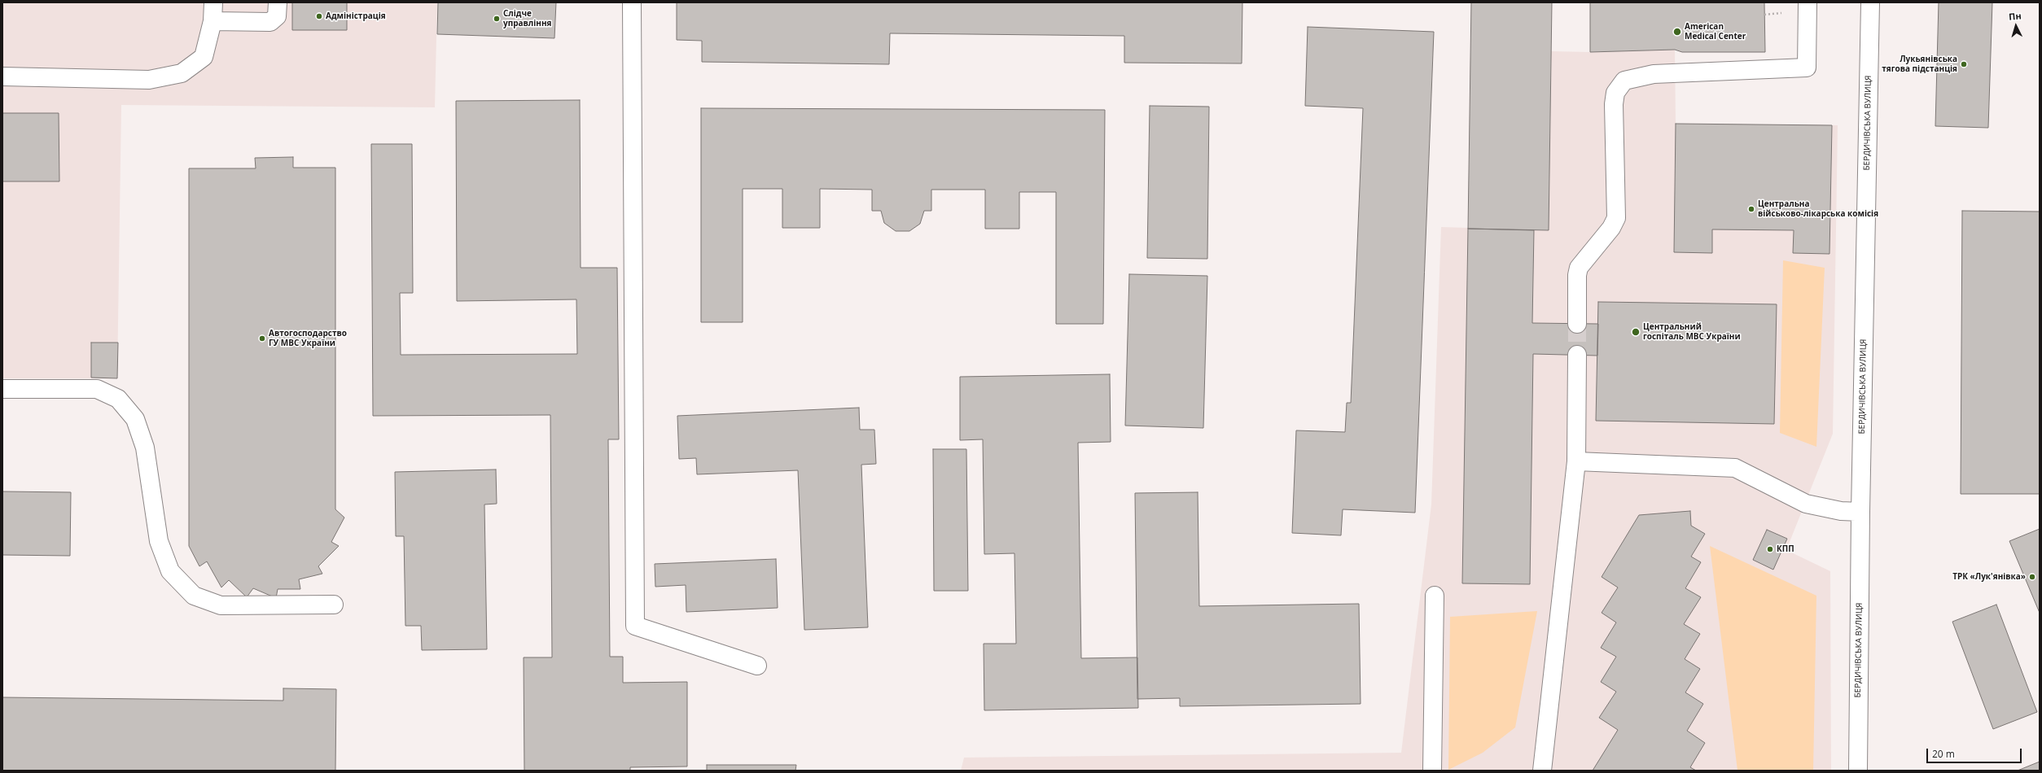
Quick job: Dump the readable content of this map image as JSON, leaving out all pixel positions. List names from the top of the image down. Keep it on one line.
{"streets":{"street":["БЕРДИЧІВСЬКА ВУЛИЦЯ"]},"places":["Адміністрація","Слідче управління","American Medical Center","Лукьянiвська тягова пiдстанцiя","Центральна військово-лікарська комісія","Центральний госпіталь МВС України","Автогосподарство ГУ МВС України","КПП","ТРК «Лук'янівка»"],"scale_bar":"20 m","north":"top"}
